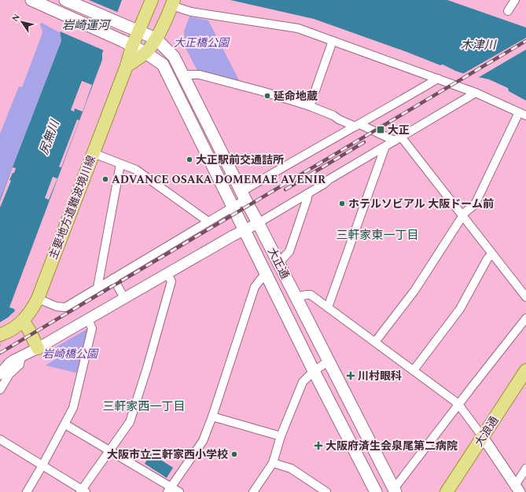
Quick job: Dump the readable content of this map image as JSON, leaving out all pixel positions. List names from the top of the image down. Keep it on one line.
{"streets":{"main road":["主要地方道難波境川線","大正通","大浪通"]},"crossings":[["主要地方道難波境川線","大正通"]],"districts":["三軒家東一丁目","三軒家西一丁目"],"water":["岩崎運河","木津川","尻無川"],"parks":["大正橋公園","岩崎橋公園"],"places":{"other":["延命地蔵","大正駅前交通詰所","ADVANCE OSAKA DOMEMAE AVENIR","ホテルソビアル 大阪ドーム前","大阪市立三軒家西小学校"],"transit":["大正"],"health":["川村眼科","大阪府済生会泉尾第二病院"]},"north":"top left"}
